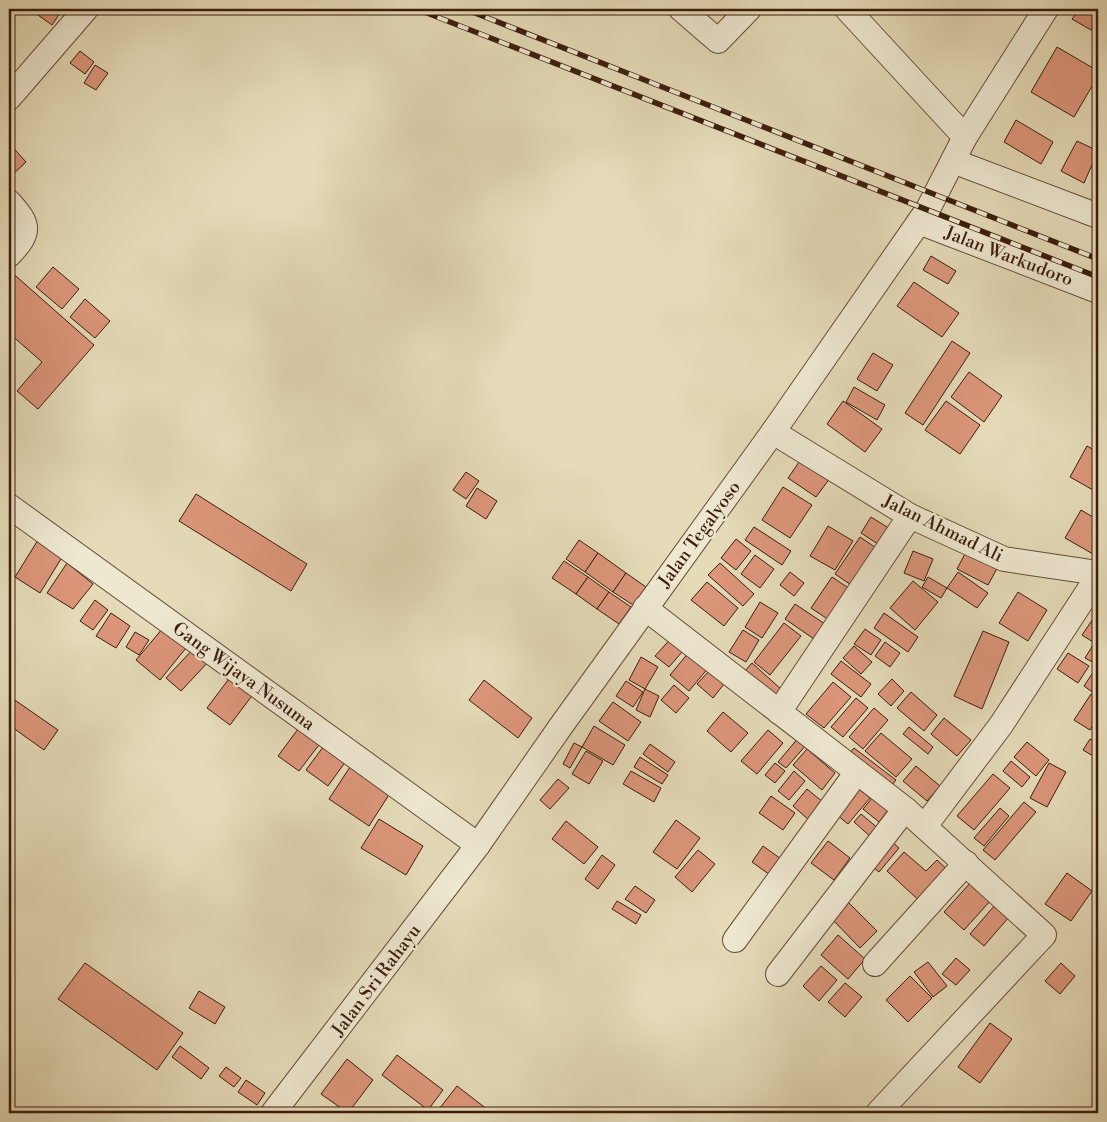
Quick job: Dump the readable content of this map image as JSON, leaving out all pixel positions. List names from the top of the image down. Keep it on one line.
{"streets":{"street":["Jalan Warkudoro","Jalan Ahmad Ali","Jalan Tegalyoso","Gang Wijaya Nusuma","Jalan Sri Rahayu"]},"crossings":[["Jalan Warkudoro","Jalan Tegalyoso"],["Jalan Ahmad Ali","Jalan Tegalyoso"],["Jalan Tegalyoso","Gang Wijaya Nusuma"],["Jalan Tegalyoso","Jalan Sri Rahayu"],["Gang Wijaya Nusuma","Jalan Sri Rahayu"]]}
